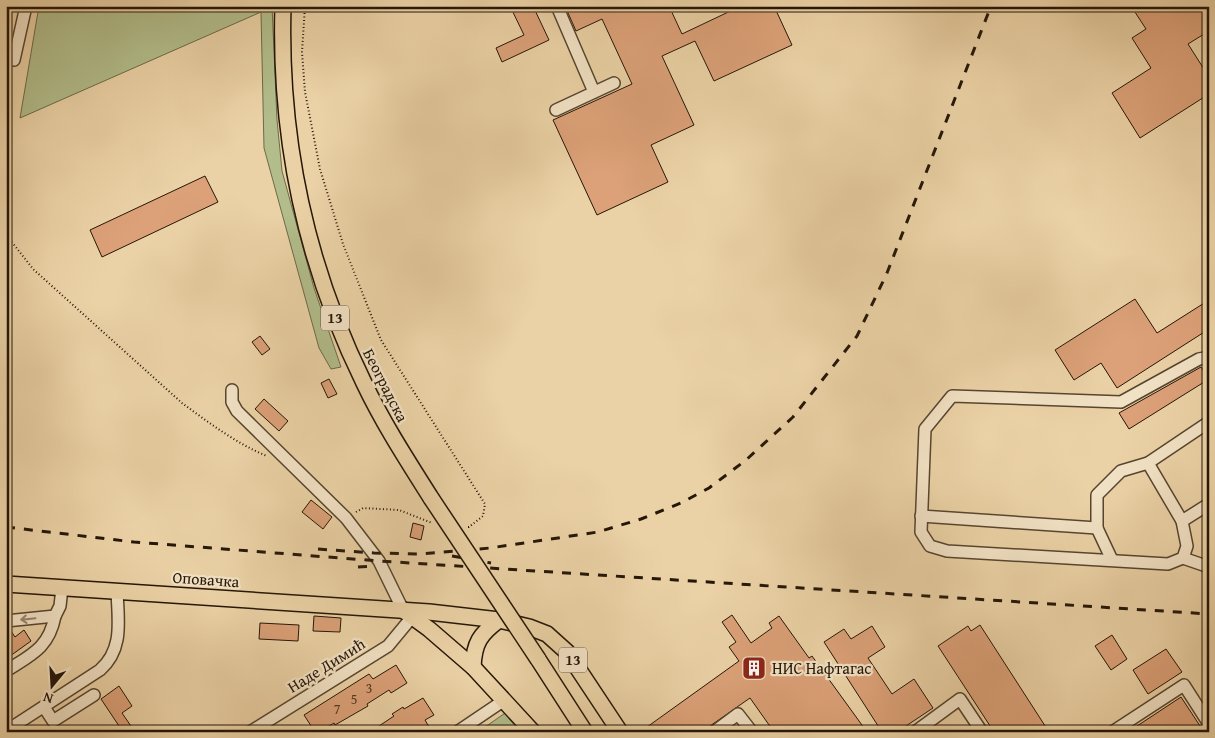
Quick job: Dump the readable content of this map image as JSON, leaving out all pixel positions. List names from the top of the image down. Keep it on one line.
{"streets":{"main road":["13","Београдска","Оповачка"],"street":["Наде Димић"]},"crossings":[["13","Оповачка"],["13","Наде Димић"],["Оповачка","Наде Димић"]],"places":{"building":["НИС Нафтагас"]},"house_numbers":["3","5","7"],"north":"bottom"}
